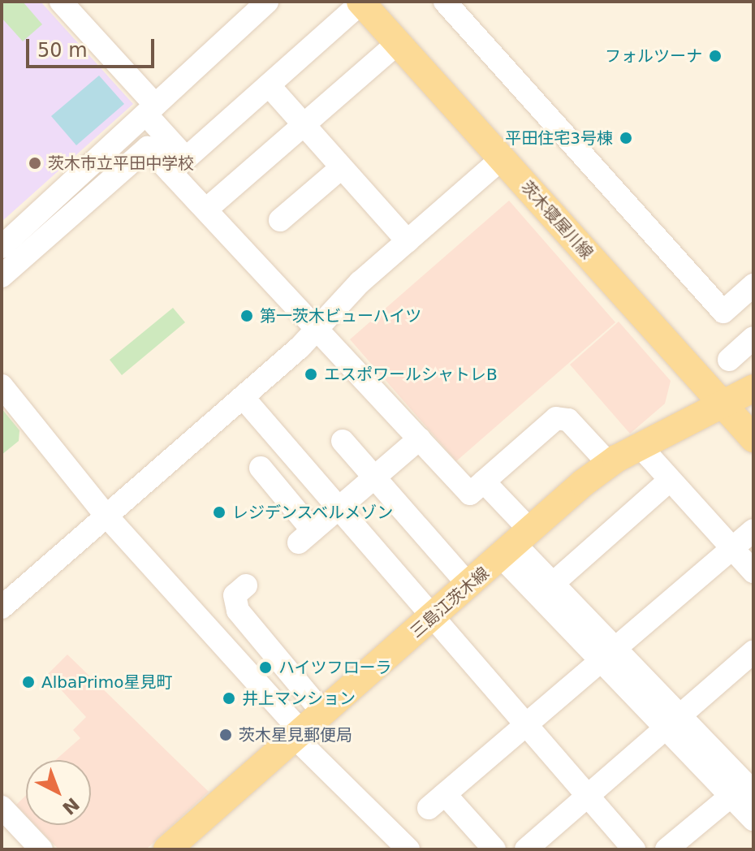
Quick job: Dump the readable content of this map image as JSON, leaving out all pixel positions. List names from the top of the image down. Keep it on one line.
{"streets":{"main road":["茨木寝屋川線","三島江茨木線"]},"crossings":[["茨木寝屋川線","三島江茨木線"]],"places":["フォルツーナ","平田住宅3号棟","茨木市立平田中学校","第一茨木ビューハイツ","エスポワールシャトレB","レジデンスベルメゾン","ハイツフローラ","AlbaPrimo星見町","井上マンション","茨木星見郵便局"],"scale_bar":"50 m","north":"bottom right"}
